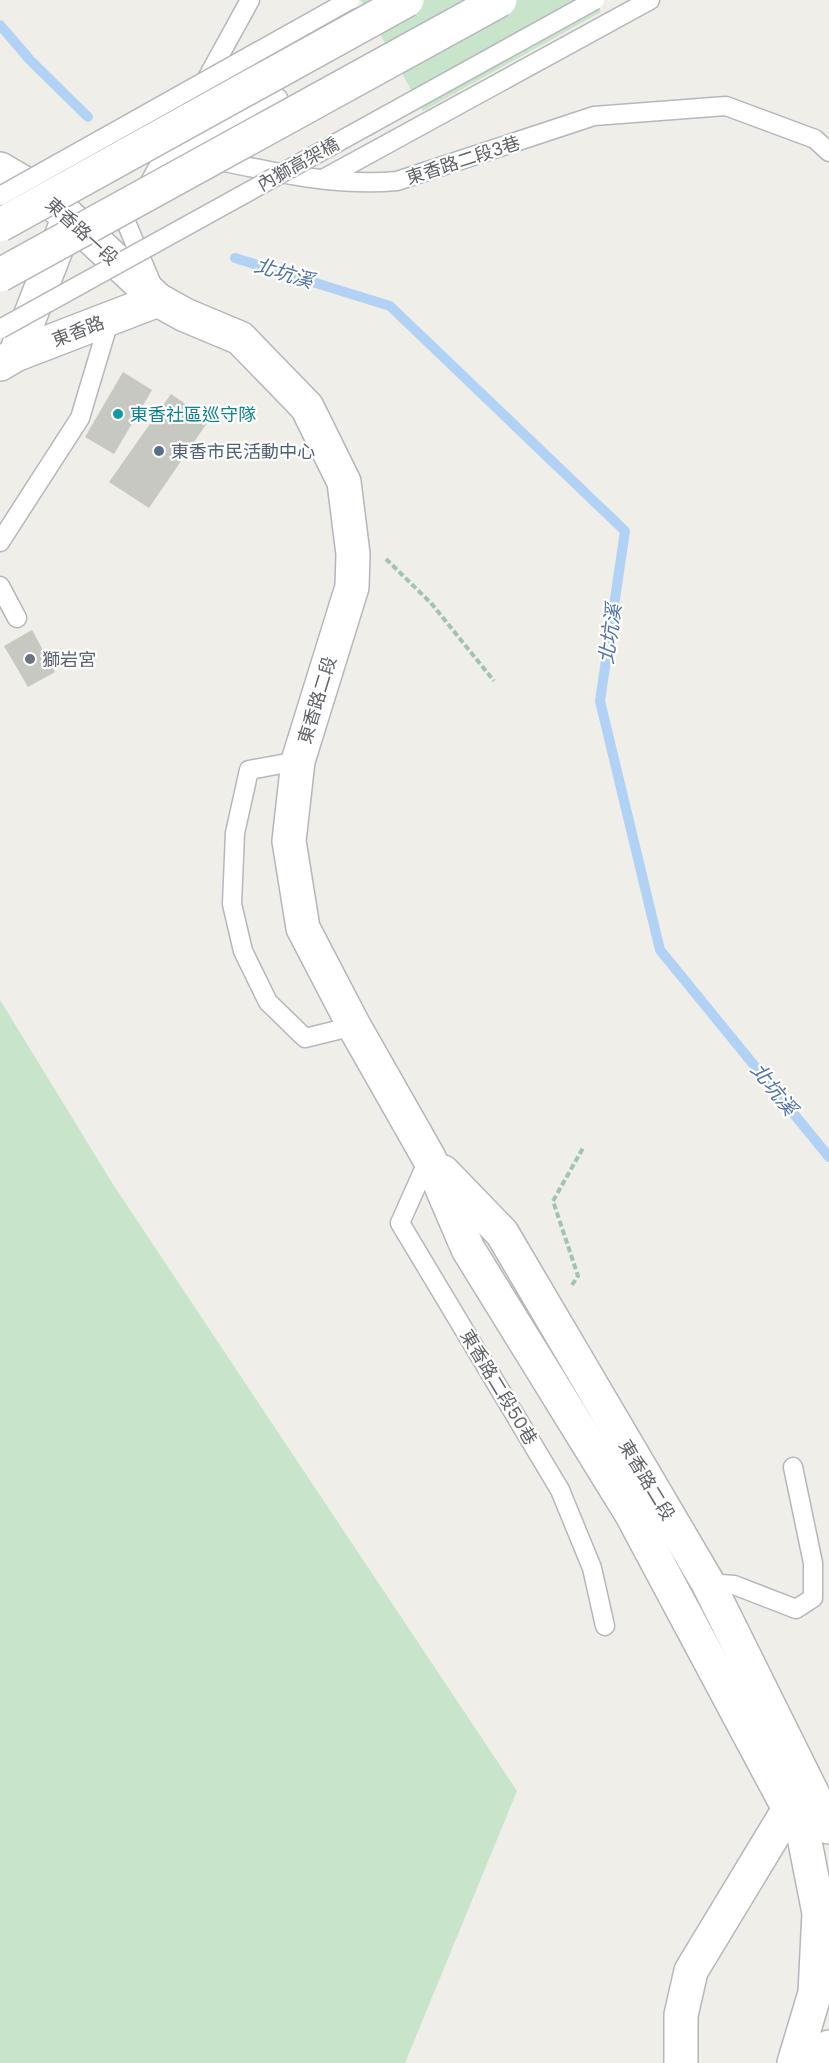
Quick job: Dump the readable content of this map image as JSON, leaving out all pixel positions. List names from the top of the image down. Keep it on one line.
{"streets":{"street":["東香路一段","東香路","東香路二段"],"lane":["東香路二段3巷","內獅高架橋","東香路二段50巷"]},"crossings":[["內獅高架橋","東香路"],["東香路一段","東香路"],["東香路一段","東香路二段"],["東香路","東香路二段"],["東香路二段","東香路二段50巷"]],"water":["北坑溪"],"places":["東香社區巡守隊","東香市民活動中心","獅岩宮"]}
